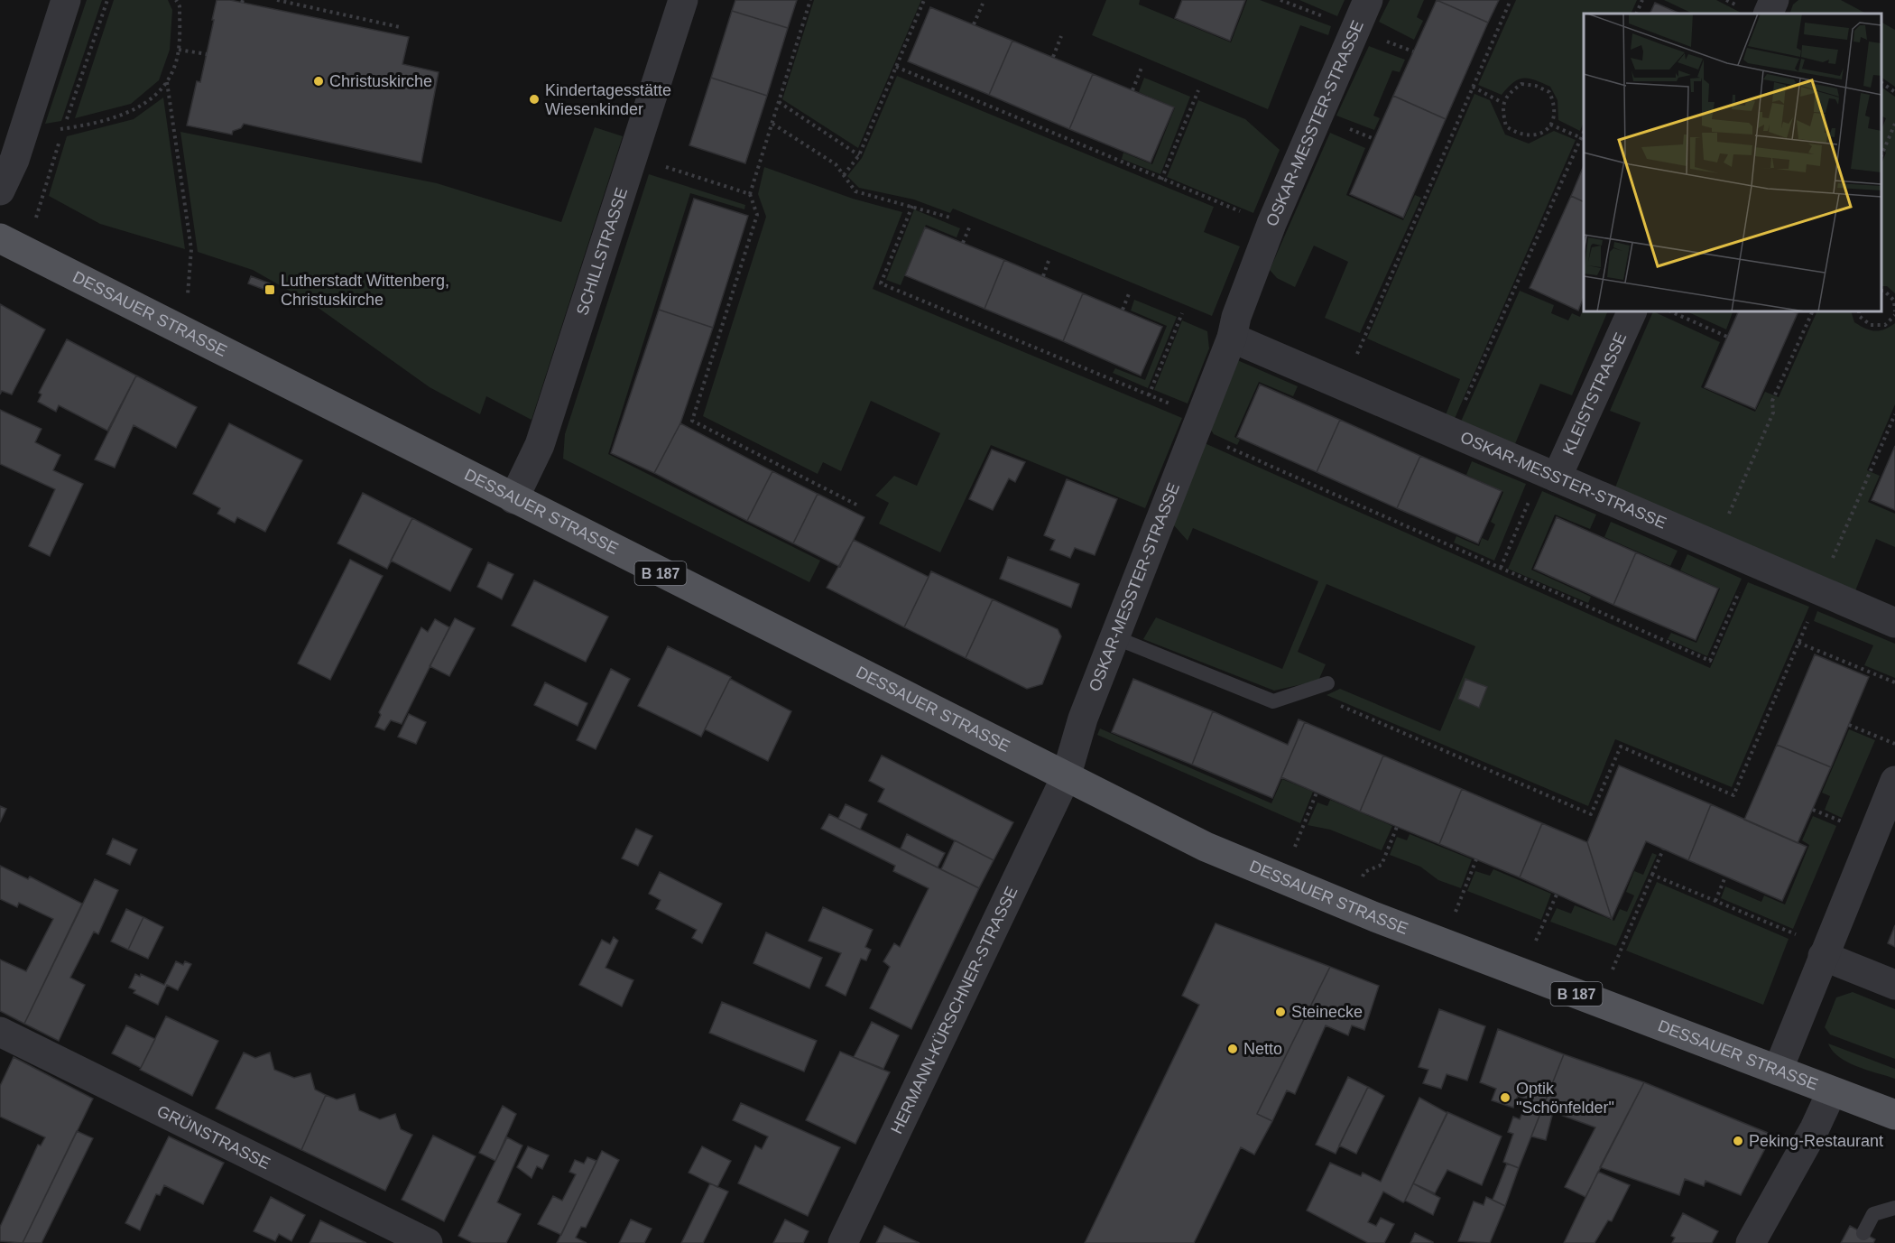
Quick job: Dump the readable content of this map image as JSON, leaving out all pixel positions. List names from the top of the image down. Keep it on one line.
{"streets":{"main road":["DESSAUER STRASSE","B 187"],"street":["OSKAR-MESSTER-STRASSE","SCHILLSTRASSE","KLEISTSTRASSE","HERMANN-KÜRSCHNER-STRASSE","GRÜNSTRASSE"]},"crossings":[["OSKAR-MESSTER-STRASSE","DESSAUER STRASSE"],["OSKAR-MESSTER-STRASSE","KLEISTSTRASSE"],["OSKAR-MESSTER-STRASSE","HERMANN-KÜRSCHNER-STRASSE"],["SCHILLSTRASSE","DESSAUER STRASSE"],["DESSAUER STRASSE","HERMANN-KÜRSCHNER-STRASSE"]],"places":{"other":["Christuskirche","Kindertagesstätte Wiesenkinder","Steinecke","Netto","Optik \"Schönfelder\"","Peking-Restaurant"],"transit":["Lutherstadt Wittenberg, Christuskirche"]}}
